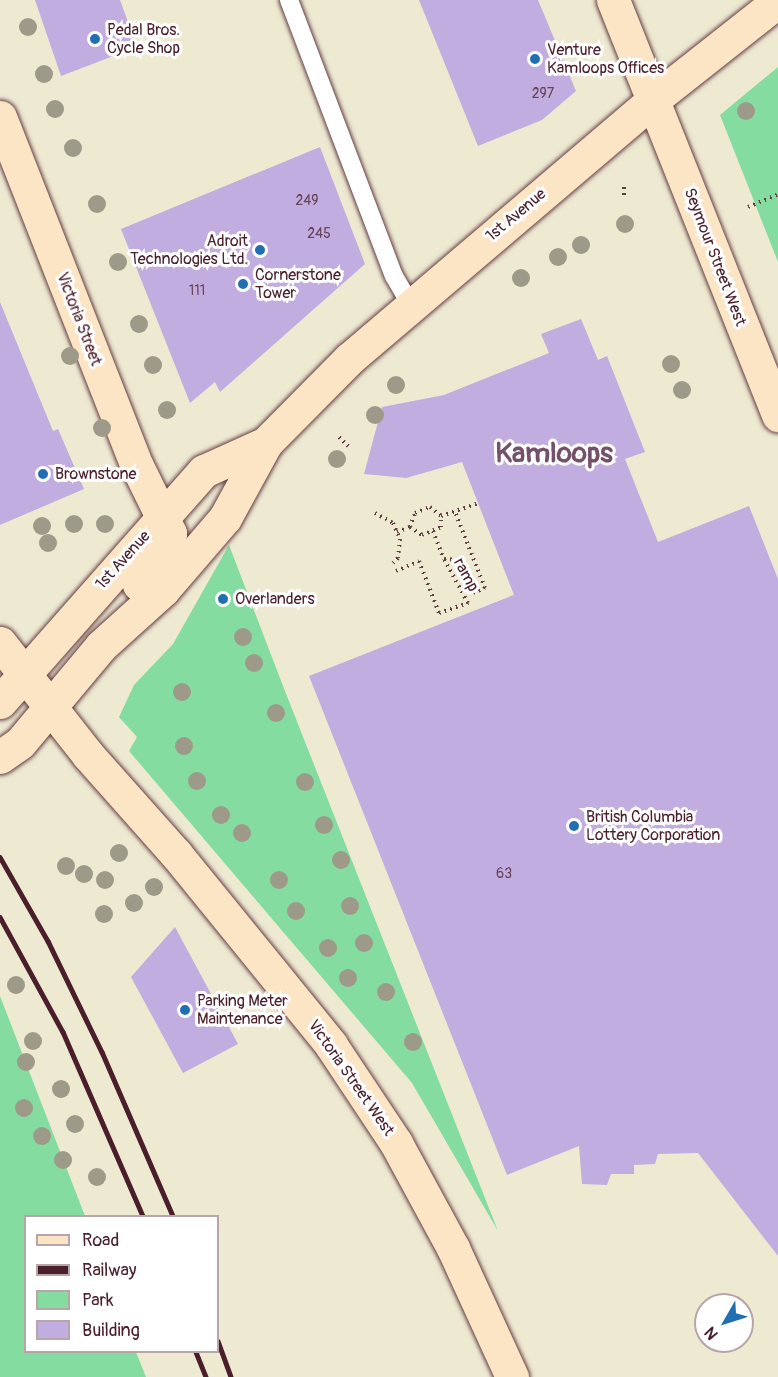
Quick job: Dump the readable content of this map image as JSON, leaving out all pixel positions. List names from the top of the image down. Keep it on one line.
{"streets":{"street":["1st Avenue","Seymour Street West","Victoria Street","Victoria Street West"],"path":["ramp"]},"crossings":[["1st Avenue","Seymour Street West"],["1st Avenue","Victoria Street"],["1st Avenue","Victoria Street West"]],"districts":["Kamloops"],"places":["Pedal Bros. Cycle Shop","Venture Kamloops Offices","Adroit Technologies Ltd.","Cornerstone Tower","Brownstone","Overlanders","British Columbia Lottery Corporation","Parking Meter Maintenance"],"house_numbers":["297","249","245","111","63"],"legend":["Road","Railway","Park","Building"],"north":"bottom left"}
